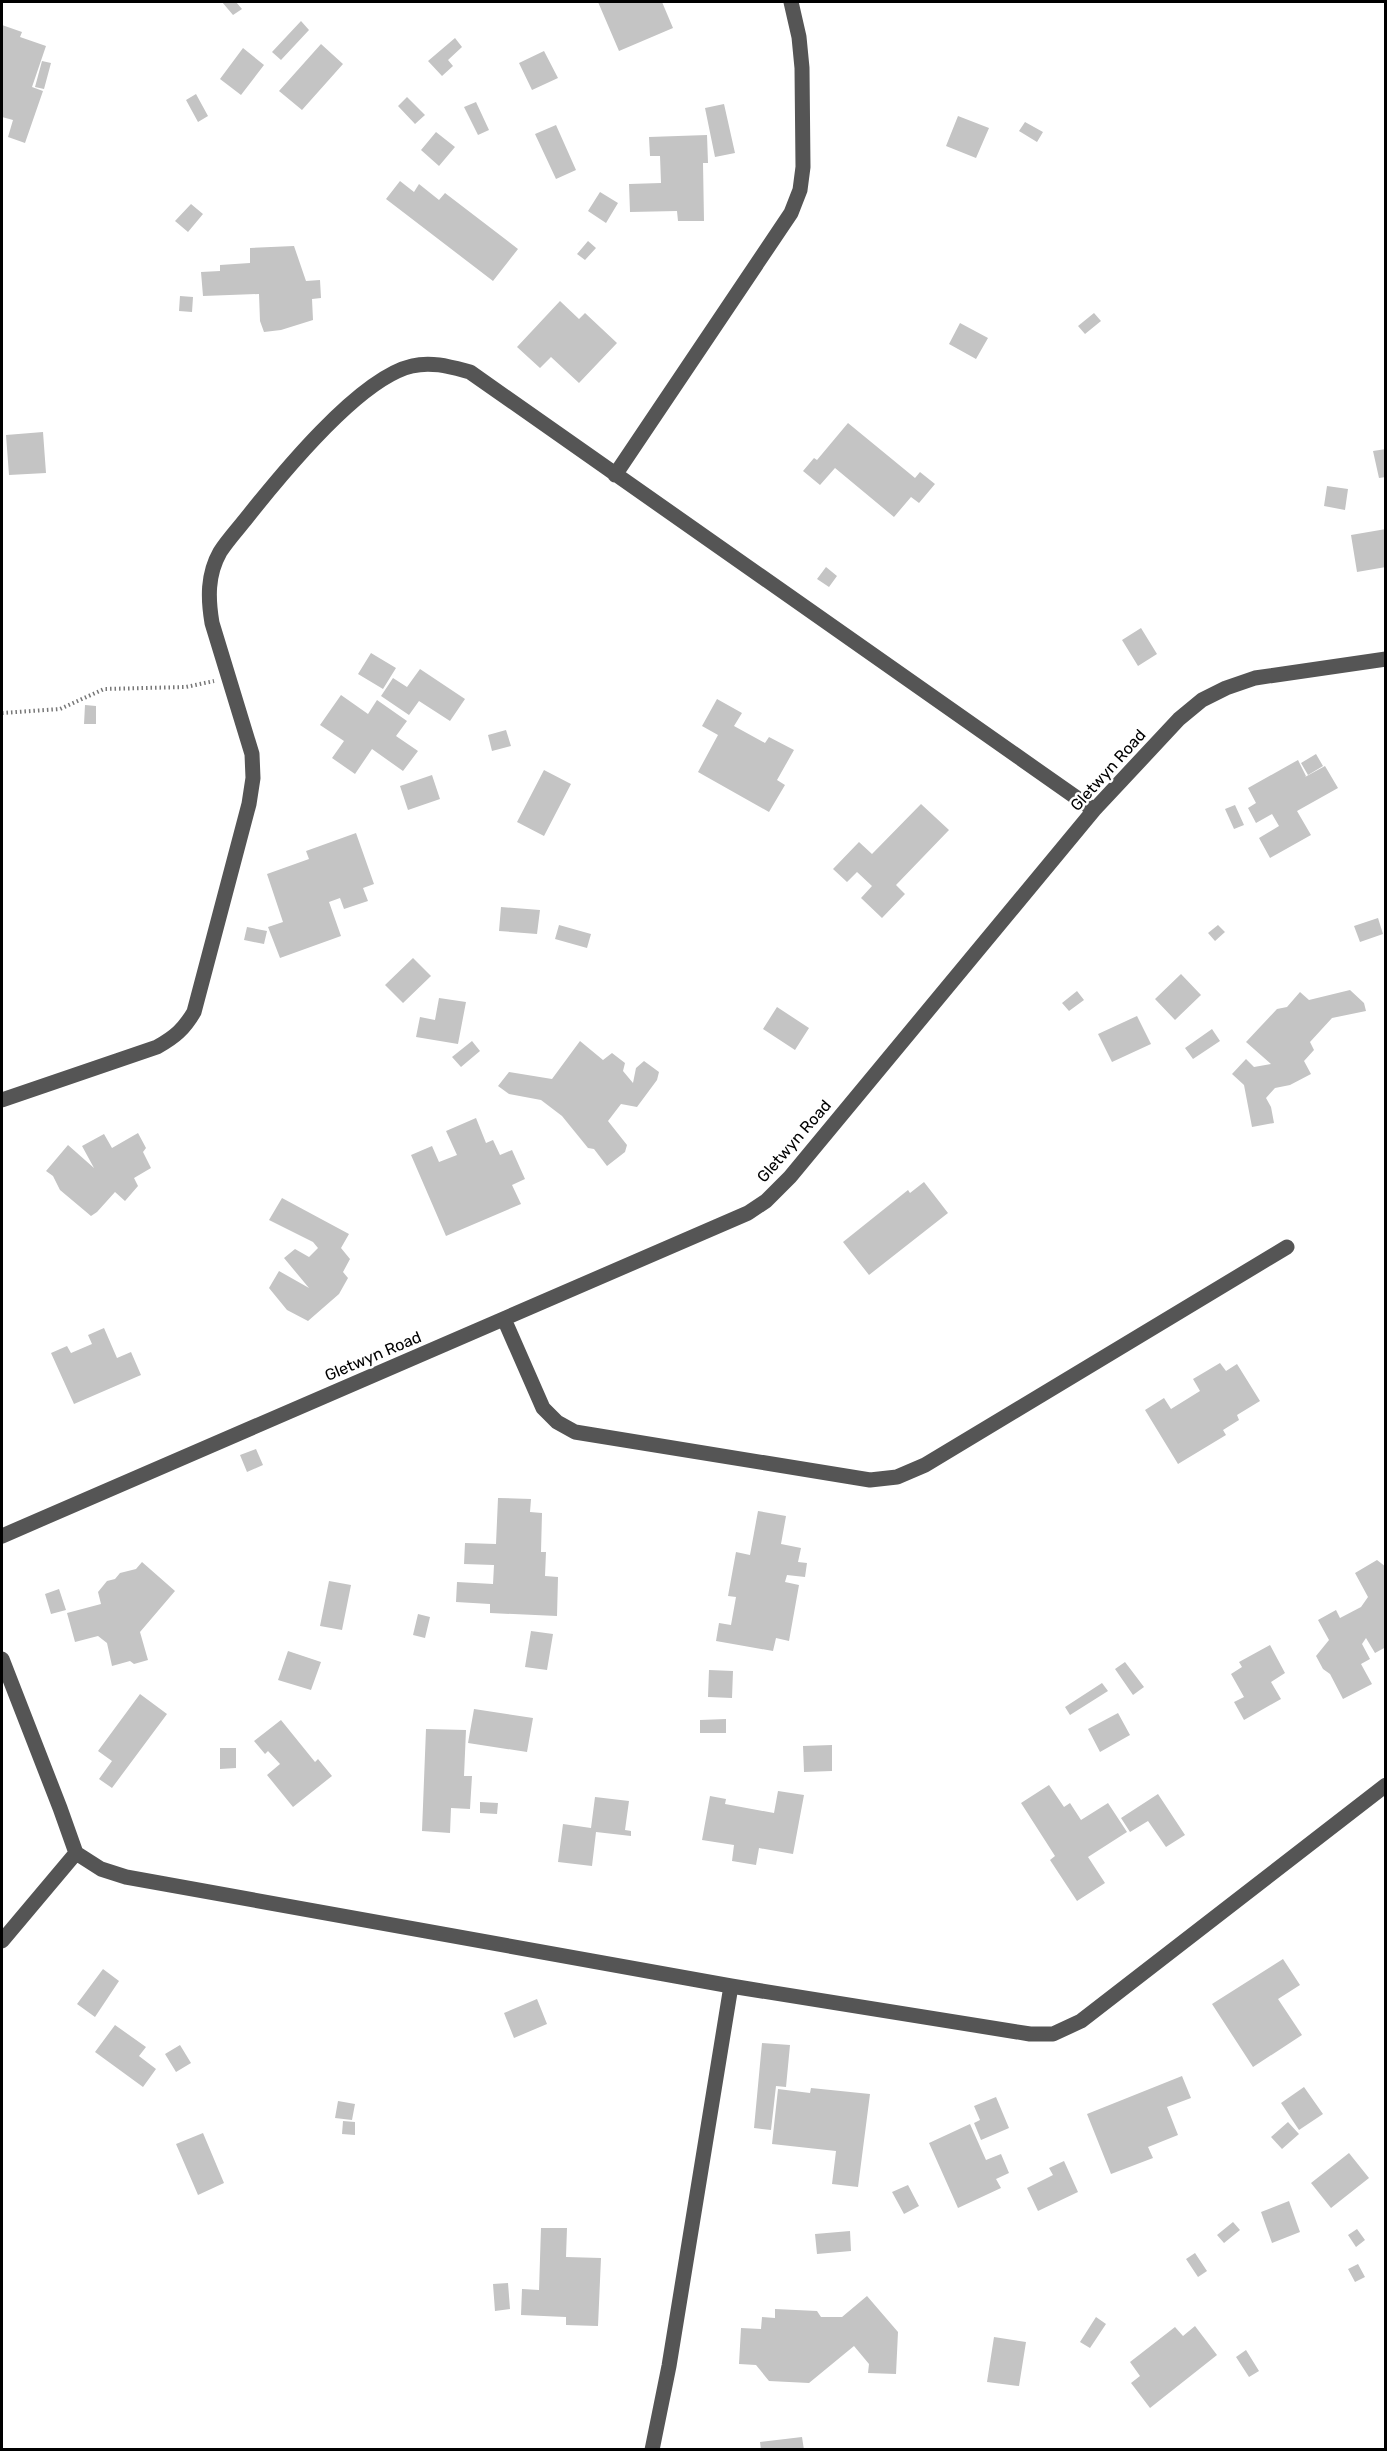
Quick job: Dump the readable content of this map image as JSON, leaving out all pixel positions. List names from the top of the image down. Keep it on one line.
{"streets":{"street":["Gletwyn Road"]}}
